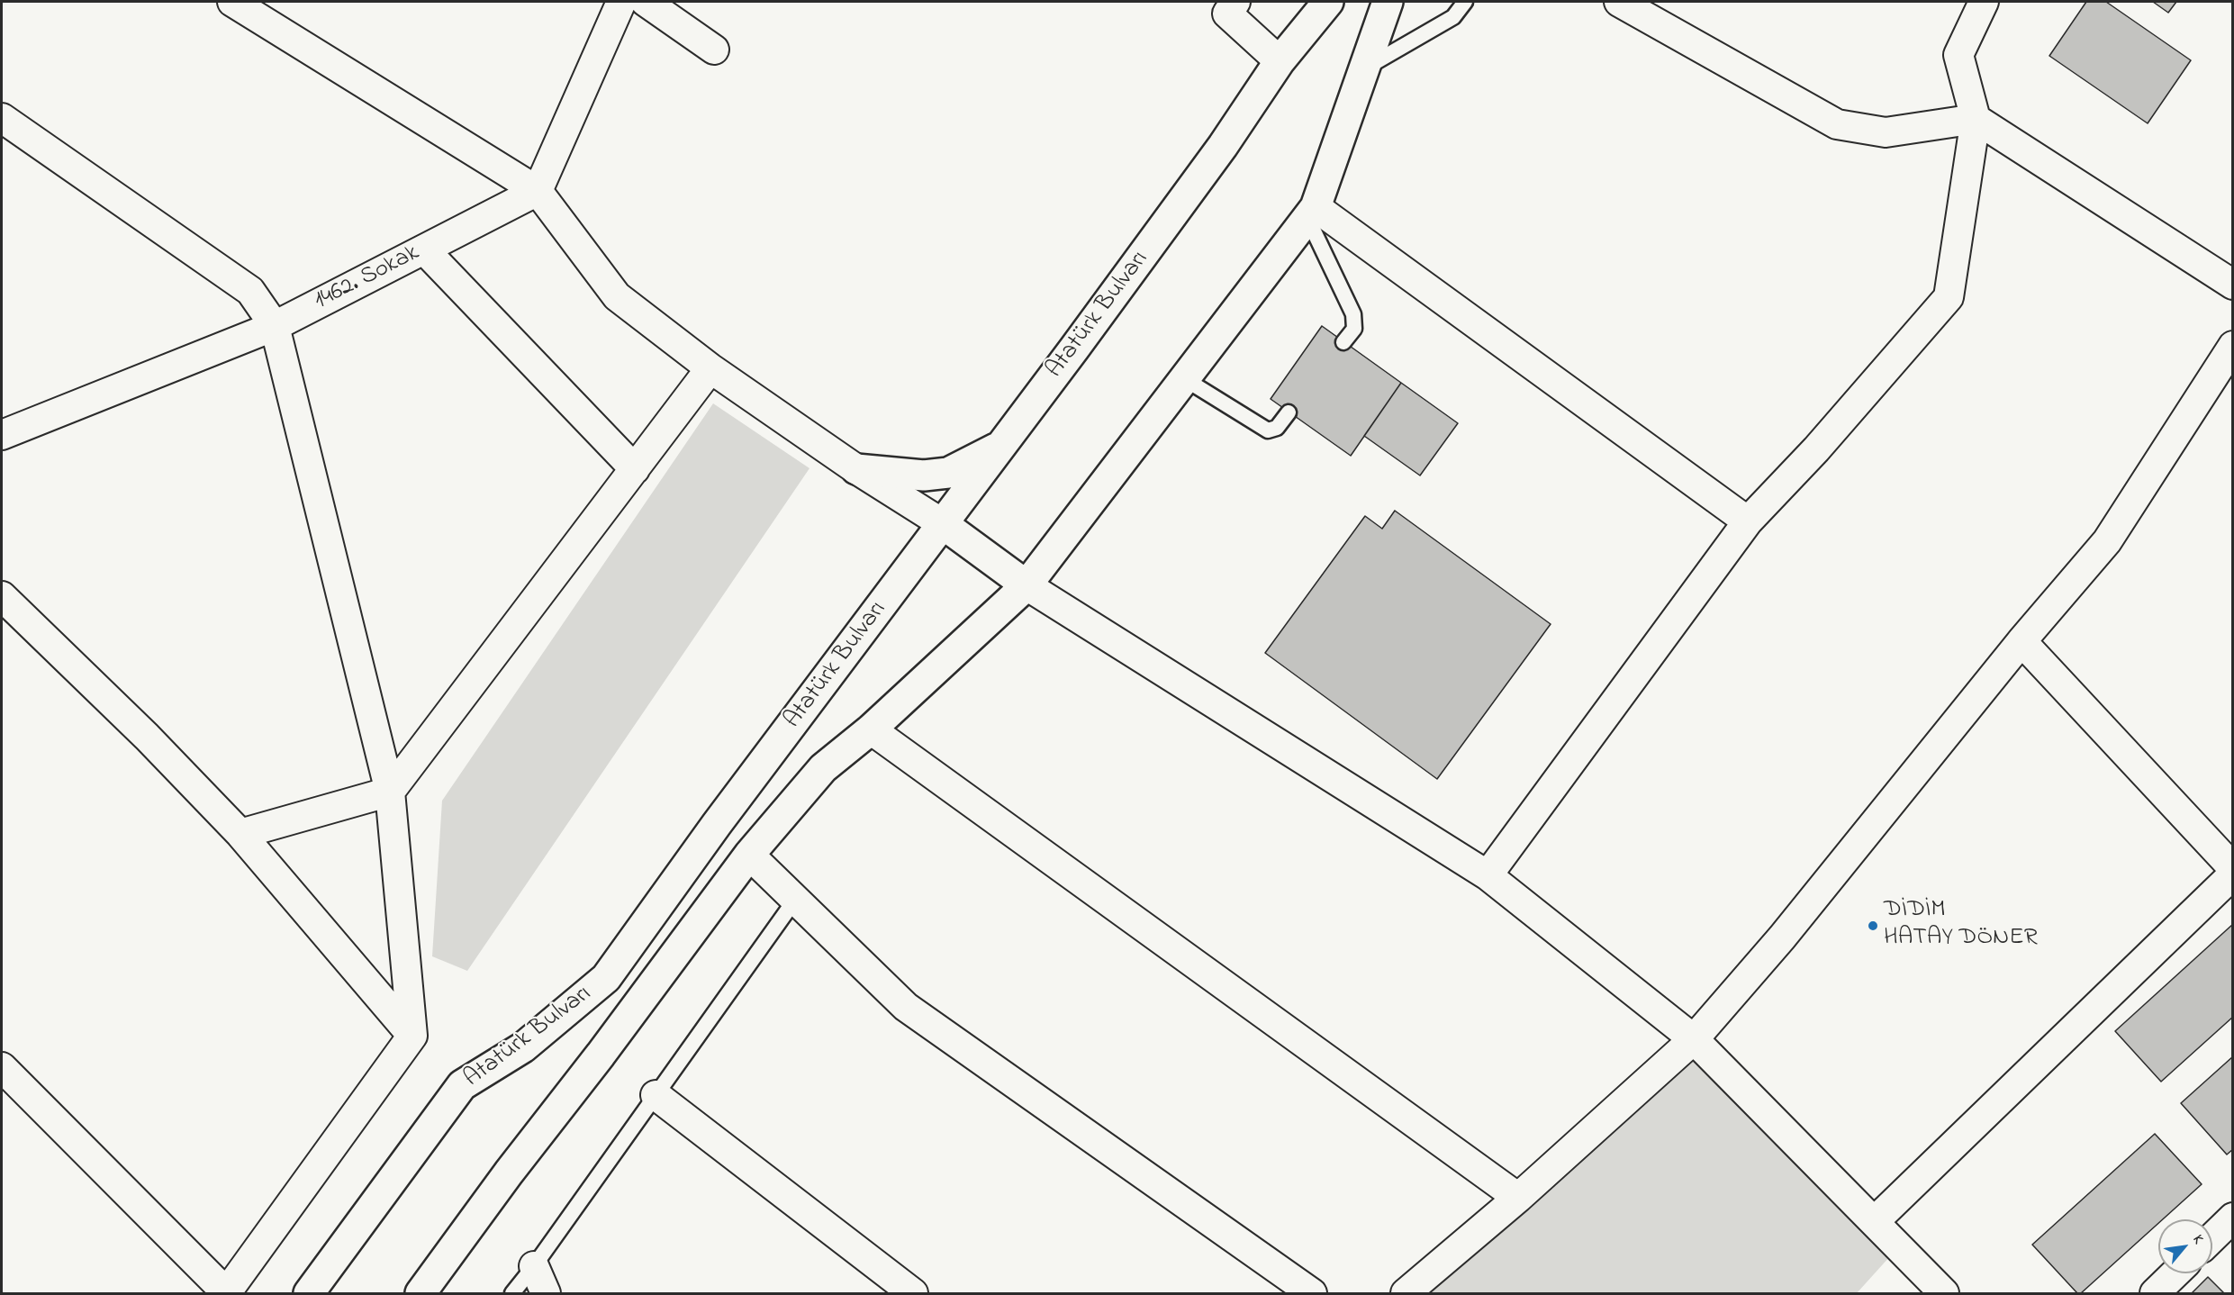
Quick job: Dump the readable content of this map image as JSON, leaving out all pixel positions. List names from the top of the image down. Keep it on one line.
{"streets":{"main road":["Atatürk Bulvarı"],"street":["1462. Sokak"]},"places":["DİDİM HATAY DÖNER"],"north":"top right"}
